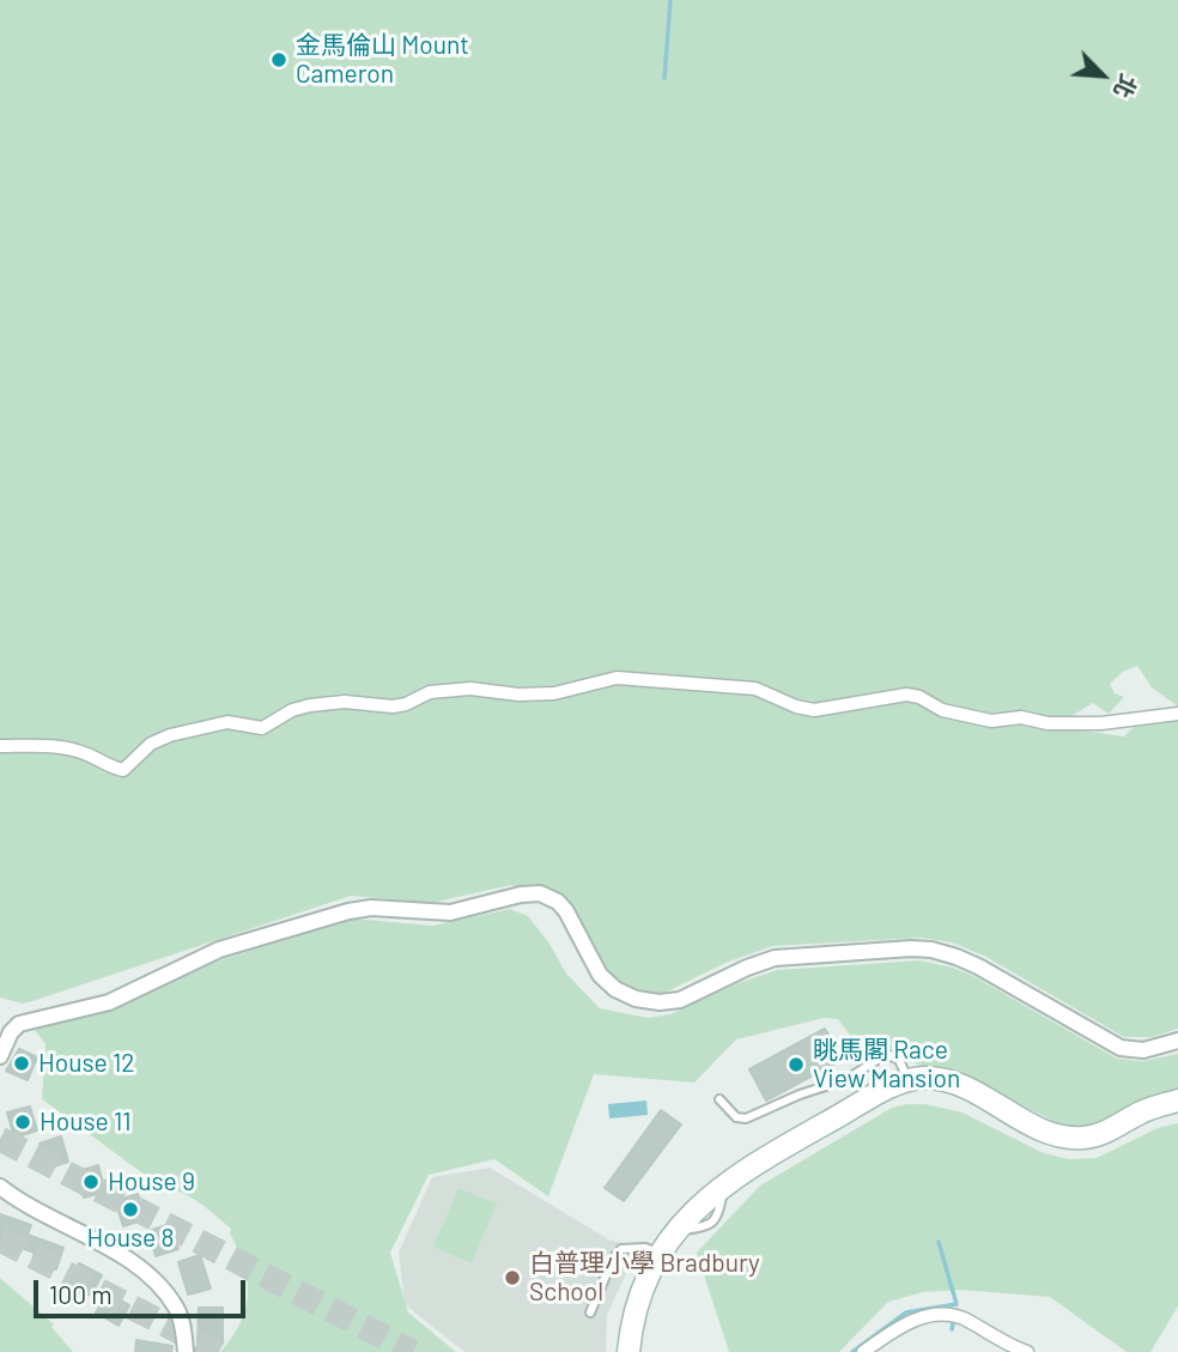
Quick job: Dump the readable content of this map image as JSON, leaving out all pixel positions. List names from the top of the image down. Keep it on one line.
{"places":["金馬倫山 Mount Cameron","House 12","眺馬閣 Race View Mansion","House 11","House 9","House 8","白普理小學 Bradbury School"],"scale_bar":"100 m","north":"bottom right"}
